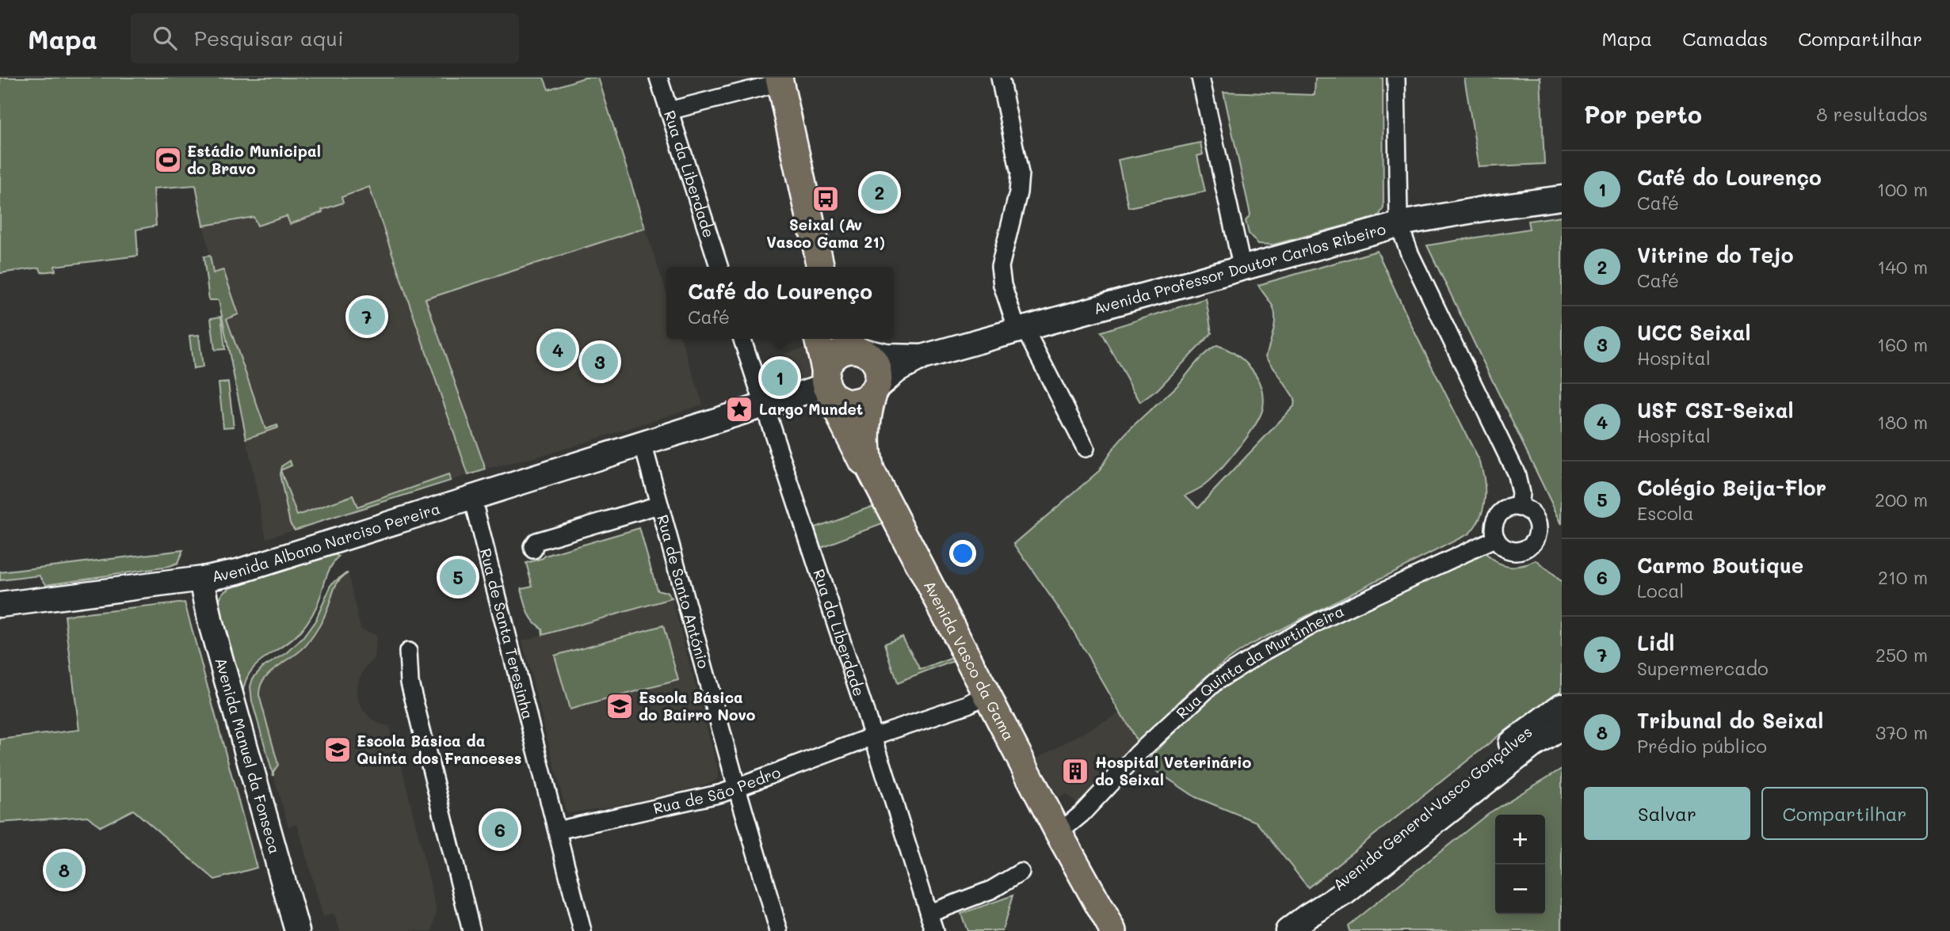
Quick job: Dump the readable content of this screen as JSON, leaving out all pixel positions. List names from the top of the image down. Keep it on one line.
{"streets":{"main road":["Avenida Vasco da Gama"],"street":["Rua da Liberdade","Avenida Professor Doutor Carlos Ribeiro","Avenida Albano Narciso Pereira","Rua de Santo António","Rua de Santa Teresinha","Rua Quinta da Murtinheira","Avenida Manuel da Fonseca","Rua de São Pedro","Avenida General Vasco Gonçalves"]},"crossings":[["Rua da Liberdade","Avenida Albano Narciso Pereira"],["Rua da Liberdade","Rua de São Pedro"],["Avenida Albano Narciso Pereira","Rua de Santo António"],["Avenida Albano Narciso Pereira","Rua de Santa Teresinha"],["Avenida Albano Narciso Pereira","Avenida Vasco da Gama"],["Avenida Albano Narciso Pereira","Avenida Manuel da Fonseca"],["Rua de Santo António","Rua de São Pedro"],["Rua de Santa Teresinha","Rua de São Pedro"],["Avenida Vasco da Gama","Rua Quinta da Murtinheira"],["Avenida Vasco da Gama","Rua de São Pedro"]],"places":{"sports":["Estádio Municipal do Bravo"],"bus stop":["Seixal (Av Vasco Gama 21)"],"place":["Largo Mundet"],"school or university":["Escola Básica do Bairro Novo","Escola Básica da Quinta dos Franceses"],"building":["Hospital Veterinário do Seixal"]},"page":{"header":"Mapa","search":"Pesquisar aqui","nav":["Mapa","Camadas","Compartilhar"],"heading":["Por perto","8 resultados"],"list":[{"mark":"1","name":"Café do Lourenço","note":"Café","value":"100 m"},{"mark":"2","name":"Vitrine do Tejo","note":"Café","value":"140 m"},{"mark":"3","name":"UCC Seixal","note":"Hospital","value":"160 m"},{"mark":"4","name":"USF CSI-Seixal","note":"Hospital","value":"180 m"},{"mark":"5","name":"Colégio Beija-Flor","note":"Escola","value":"200 m"},{"mark":"6","name":"Carmo Boutique","note":"Local","value":"210 m"},{"mark":"7","name":"Lidl","note":"Supermercado","value":"250 m"},{"mark":"8","name":"Tribunal do Seixal","note":"Prédio público","value":"370 m"}],"pins":["2","7","4","3","1","5","6","8"],"popup":["Café do Lourenço","Café"],"buttons":["Salvar","Compartilhar"],"map_buttons":["+","−"]}}
